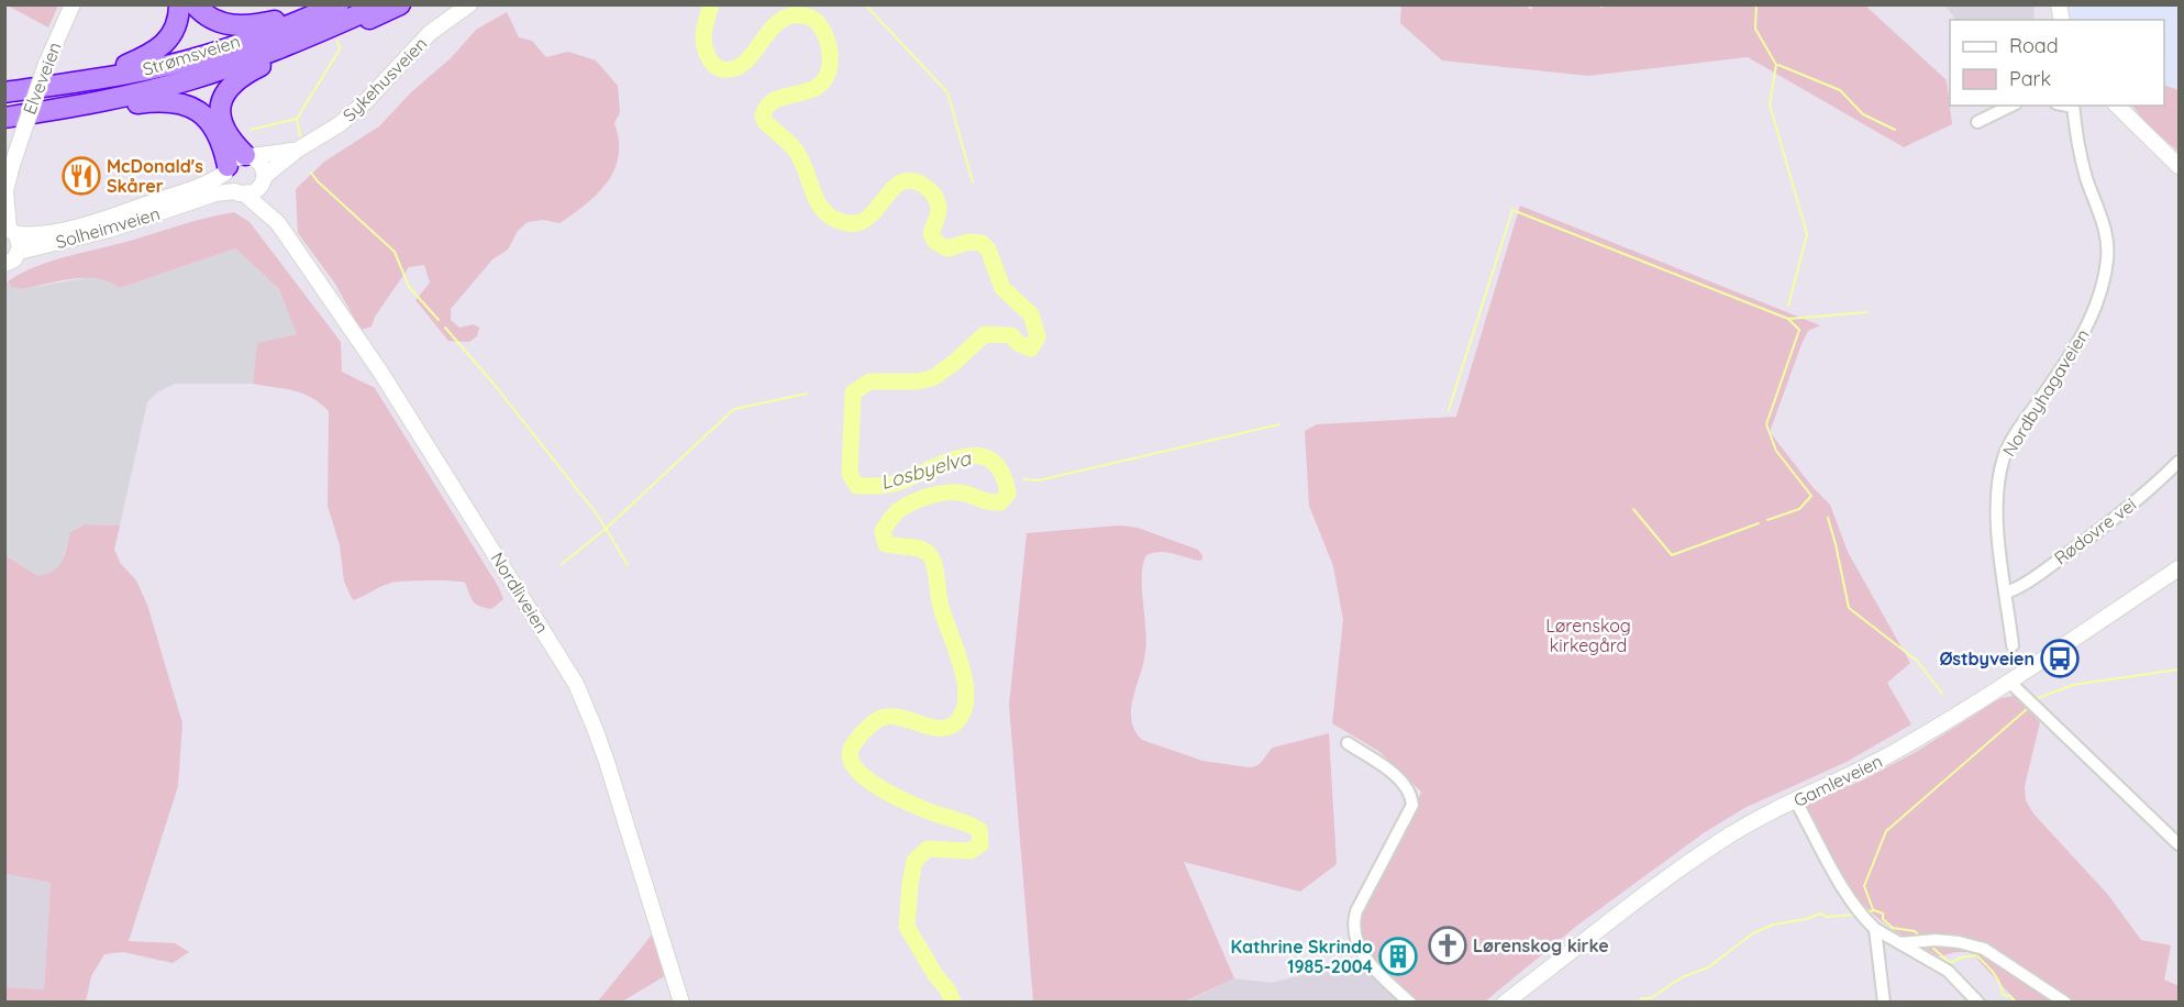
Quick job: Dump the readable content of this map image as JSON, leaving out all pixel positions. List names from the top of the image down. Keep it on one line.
{"streets":{"highway":["Strømsveien"],"main road":["Elveveien","Sykehusveien","Solheimveien","Nordliveien","Gamleveien"],"street":["Nordbyhagaveien","Rødovre vei"]},"crossings":[["Elveveien","Solheimveien"],["Sykehusveien","Solheimveien"],["Sykehusveien","Nordliveien"],["Solheimveien","Nordliveien"],["Nordbyhagaveien","Rødovre vei"]],"water":["Losbyelva"],"parks":["Lørenskog kirkegård"],"places":{"restaurant":["McDonald's Skårer"],"bus stop":["Østbyveien"],"church":["Lørenskog kirke"],"building":["Kathrine Skrindo 1985-2004"]},"legend":["Road","Park"]}
